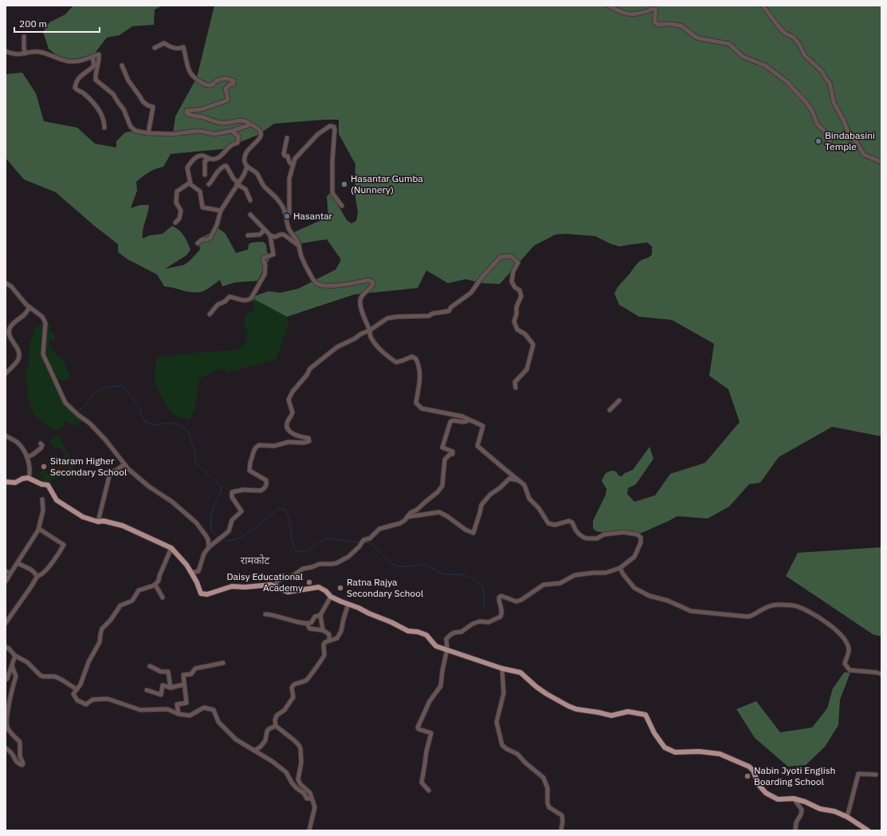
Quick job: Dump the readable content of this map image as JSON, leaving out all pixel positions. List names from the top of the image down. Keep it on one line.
{"districts":["रामकोट"],"places":["Bindabasini Temple","Hasantar Gumba (Nunnery)","Hasantar","Sitaram Higher Secondary School","Daisy Educational Academy","Ratna Rajya Secondary School","Nabin Jyoti English Boarding School"],"scale_bar":"200 m"}
